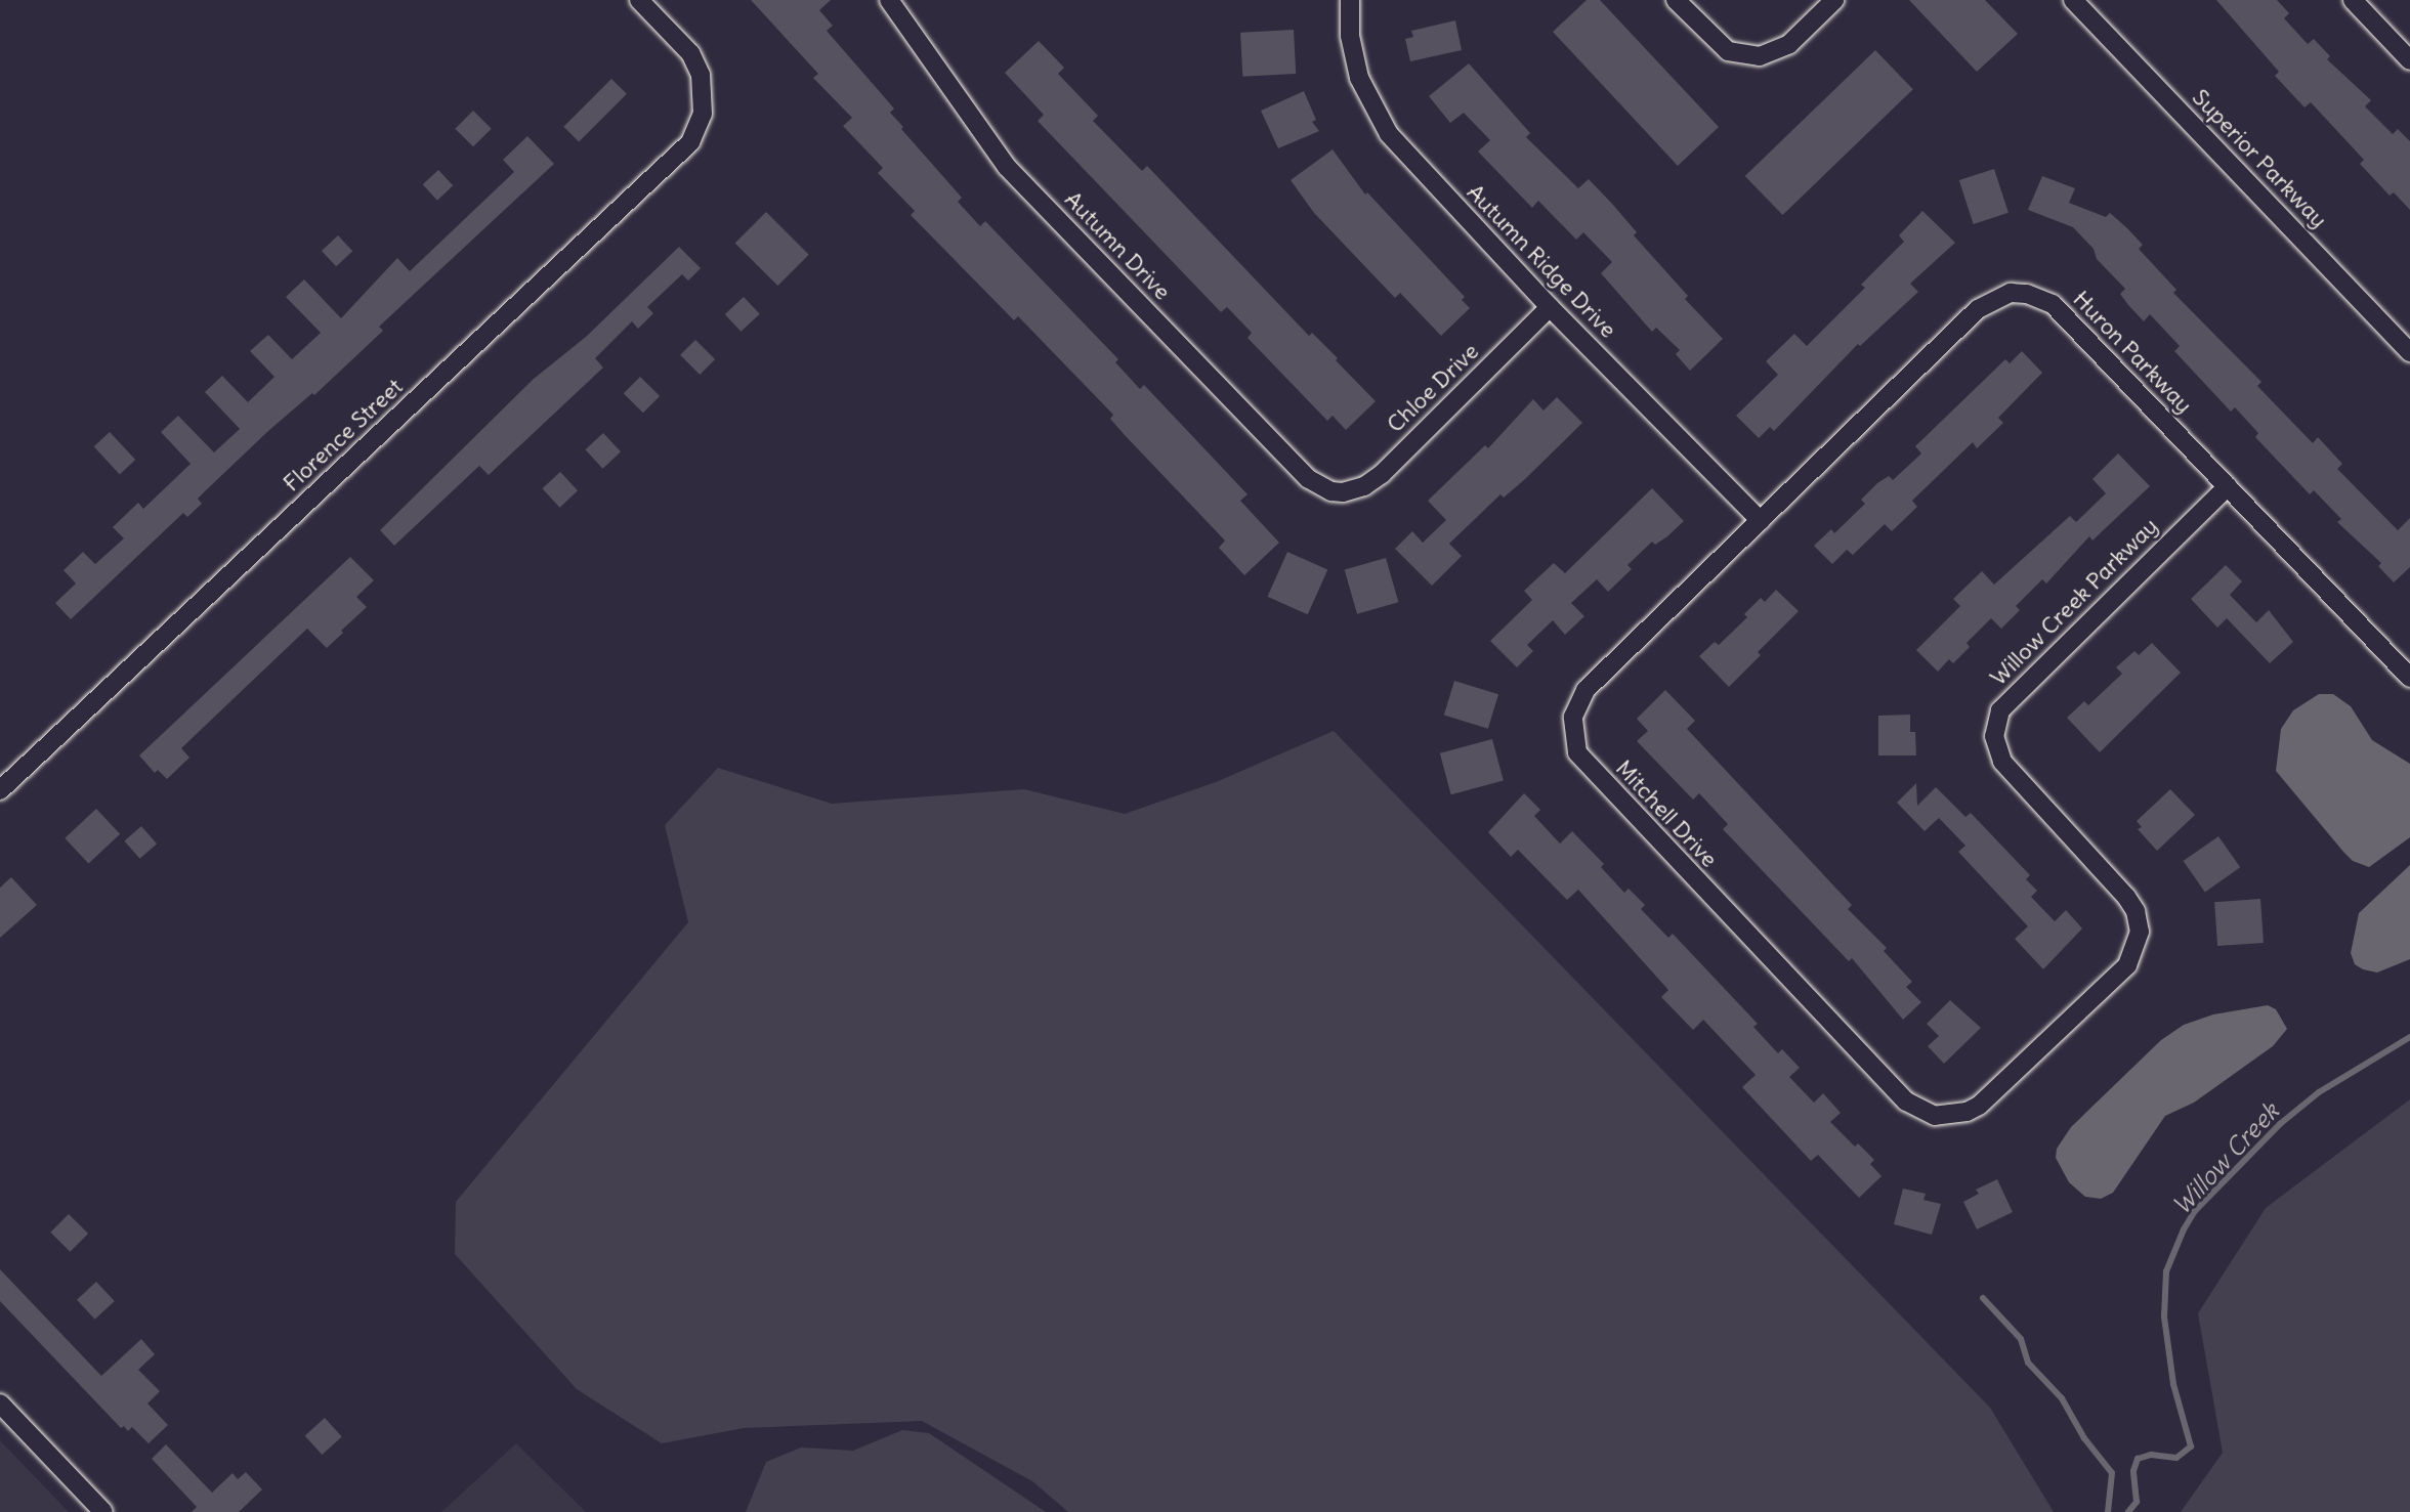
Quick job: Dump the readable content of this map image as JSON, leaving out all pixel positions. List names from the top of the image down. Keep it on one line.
{"streets":{"street":["Superior Parkway","Autumn Drive","Autumn Ridge Drive","Huron Parkway","Chloe Drive","Florence Street","Willow Creek Parkway","Mitchell Drive"]},"crossings":[["Autumn Drive","Chloe Drive"],["Autumn Ridge Drive","Huron Parkway"],["Autumn Ridge Drive","Chloe Drive"],["Autumn Ridge Drive","Mitchell Drive"],["Huron Parkway","Willow Creek Parkway"],["Huron Parkway","Mitchell Drive"],["Willow Creek Parkway","Mitchell Drive"]],"water":["Willow Creek"]}
